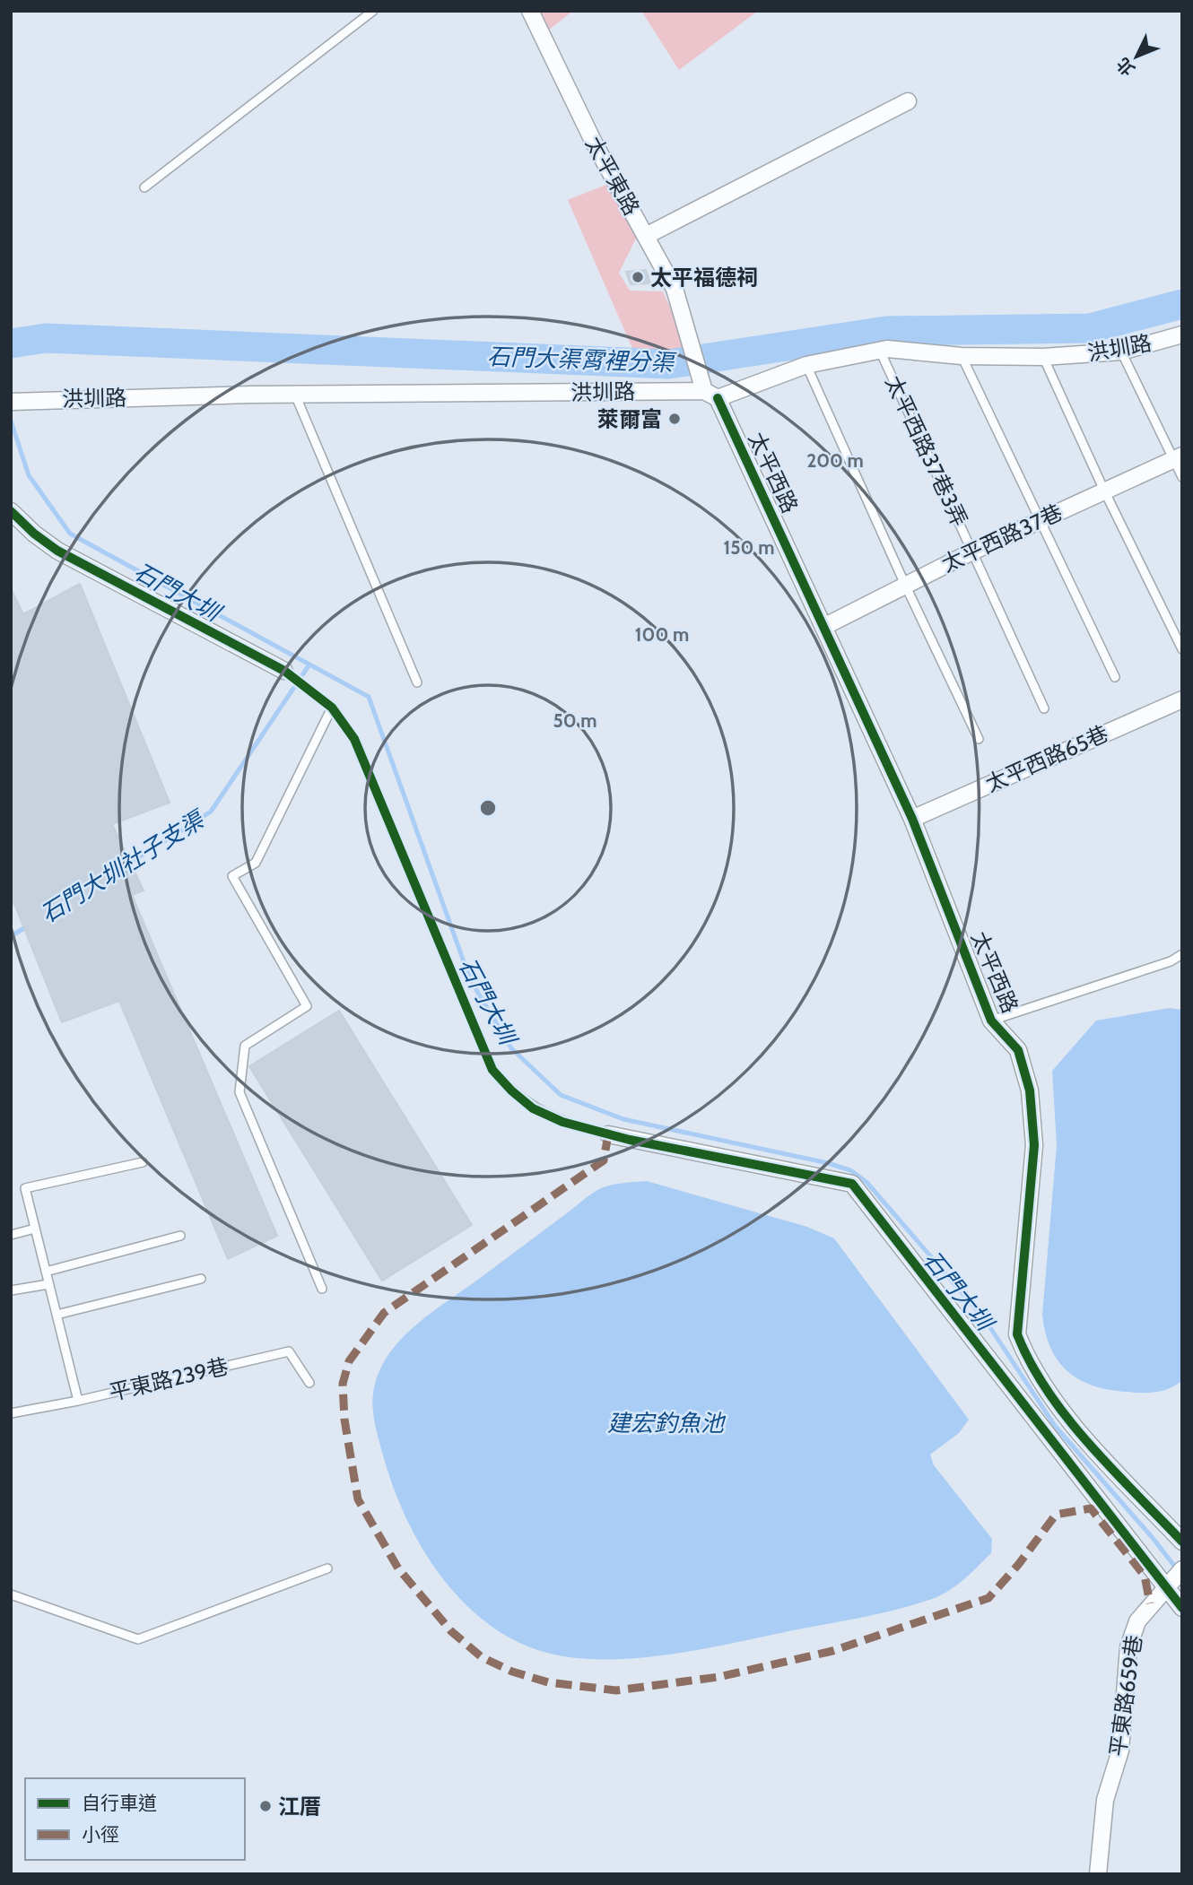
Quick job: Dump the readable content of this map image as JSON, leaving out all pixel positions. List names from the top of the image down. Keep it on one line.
{"streets":{"street":["太平東路","洪圳路","太平西路","太平西路37巷","太平西路65巷","平東路659巷"],"lane":["太平西路37巷3弄","平東路239巷"]},"crossings":[["太平東路","洪圳路"],["太平東路","太平西路"],["洪圳路","太平西路37巷3弄"],["洪圳路","太平西路"],["太平西路37巷3弄","太平西路37巷"],["太平西路","太平西路37巷"],["太平西路","太平西路65巷"]],"water":["石門大渠霄裡分渠","石門大圳","石門大圳社子支渠","建宏釣魚池"],"places":["太平福德祠","萊爾富","江厝"],"legend":["自行車道","小徑"],"north":"bottom left","rings":["200 m","150 m","100 m","50 m"]}
